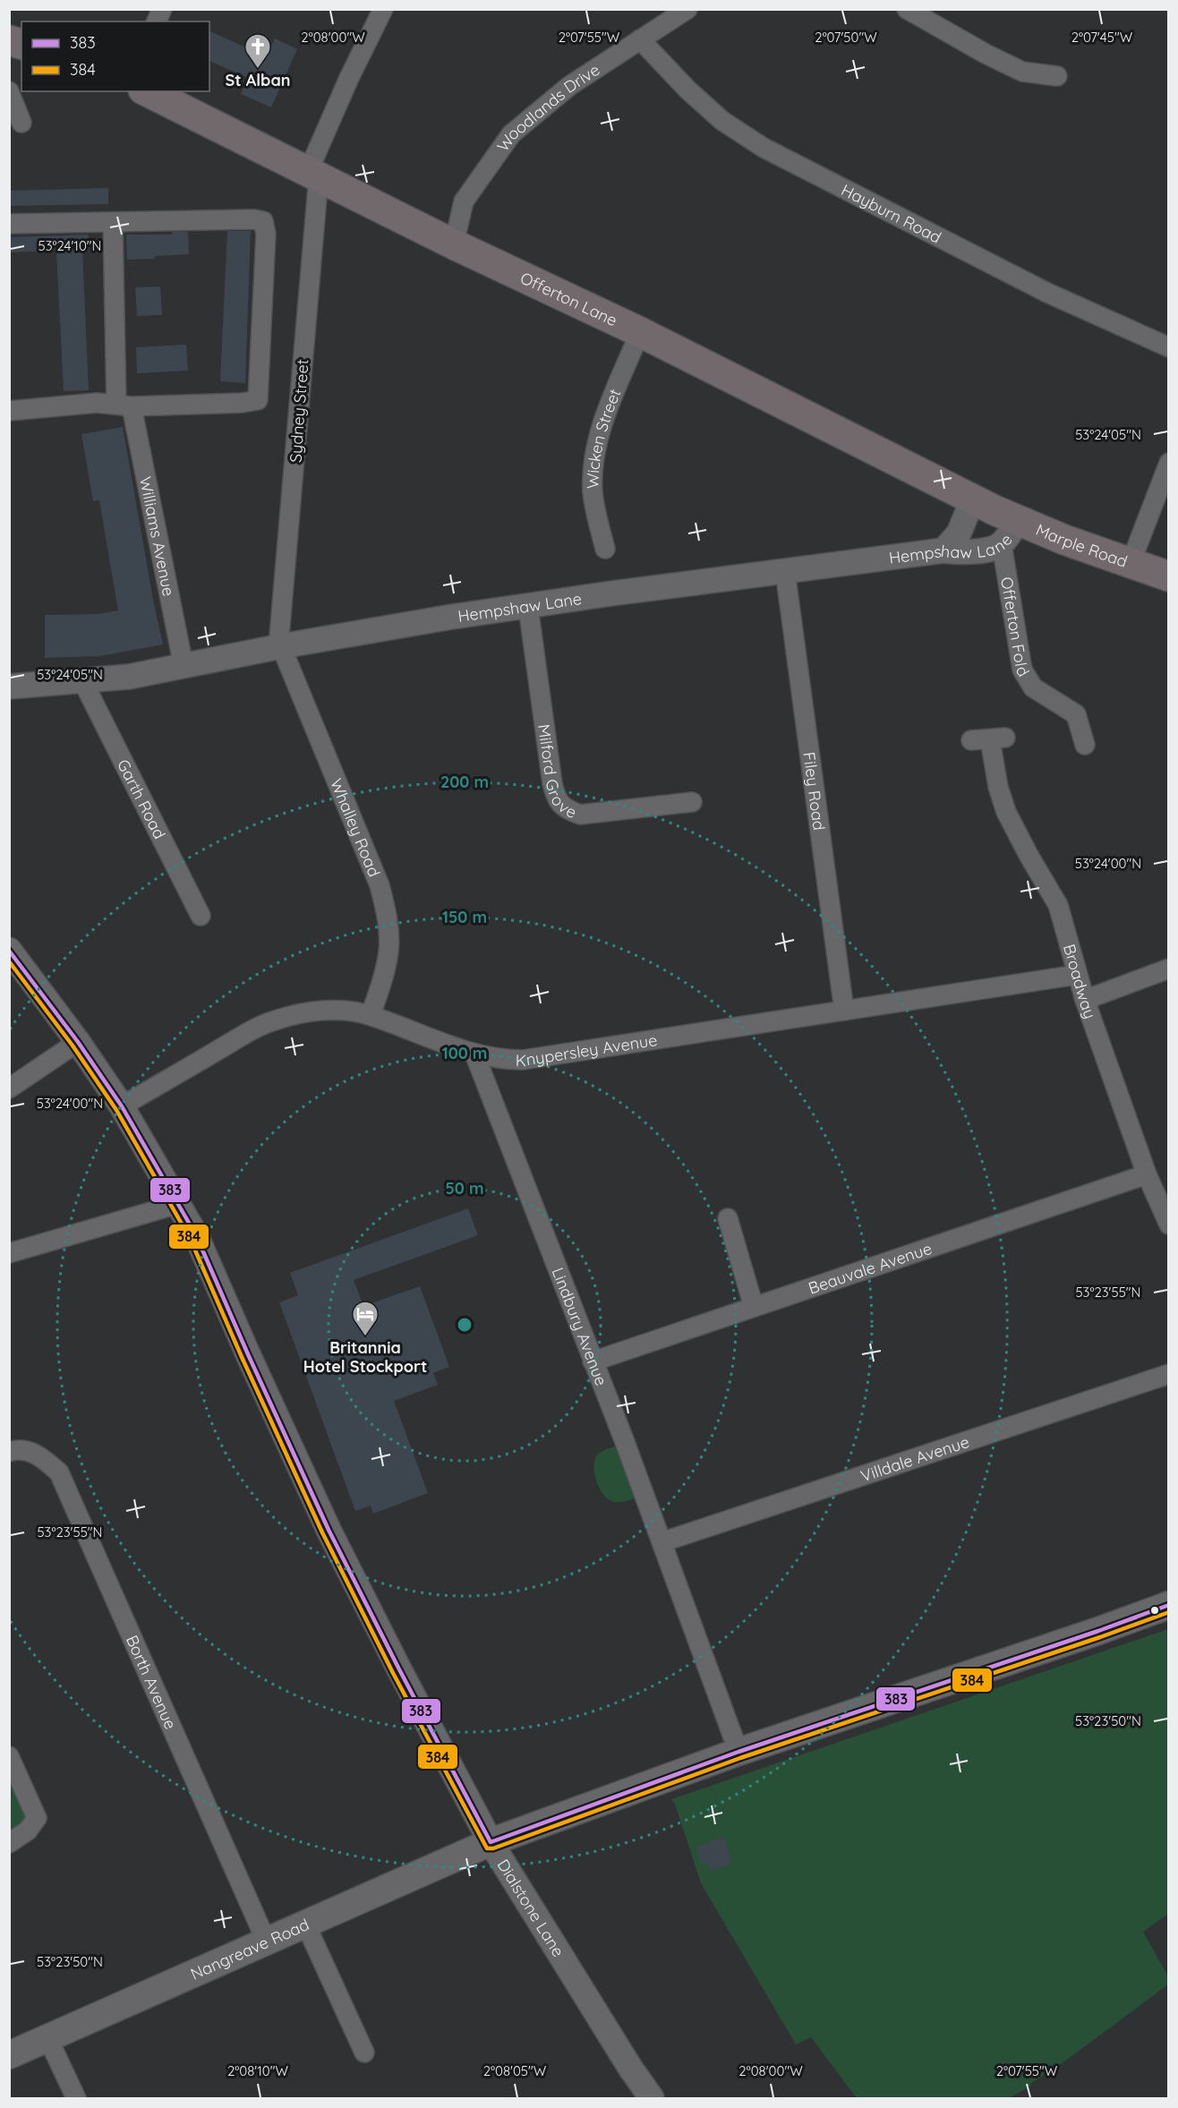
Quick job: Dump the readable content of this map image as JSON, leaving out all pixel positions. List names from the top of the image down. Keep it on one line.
{"streets":{"main road":["Offerton Lane","Marple Road","Nangreave Road"],"street":["Woodlands Drive","Hayburn Road","Sydney Street","Wicken Street","Williams Avenue","Hempshaw Lane","Offerton Fold","Milford Grove","Filey Road","Garth Road","Whalley Road","Broadway","Knypersley Avenue","Beauvale Avenue","Lindbury Avenue","Villdale Avenue","Borth Avenue","Dialstone Lane"]},"crossings":[["Woodlands Drive","Hayburn Road"],["Woodlands Drive","Offerton Lane"],["Offerton Lane","Sydney Street"],["Offerton Lane","Wicken Street"],["Offerton Lane","Hempshaw Lane"],["Offerton Lane","Marple Road"],["Sydney Street","Hempshaw Lane"],["Sydney Street","Whalley Road"],["Williams Avenue","Hempshaw Lane"],["Hempshaw Lane","Marple Road"],["Hempshaw Lane","Offerton Fold"],["Hempshaw Lane","Milford Grove"],["Hempshaw Lane","Filey Road"],["Hempshaw Lane","Garth Road"],["Hempshaw Lane","Whalley Road"],["Filey Road","Knypersley Avenue"],["Whalley Road","Knypersley Avenue"],["Broadway","Knypersley Avenue"],["Broadway","Beauvale Avenue"],["Knypersley Avenue","Lindbury Avenue"],["Knypersley Avenue","Dialstone Lane"],["Beauvale Avenue","Lindbury Avenue"],["Lindbury Avenue","Villdale Avenue"],["Lindbury Avenue","Nangreave Road"],["Borth Avenue","Nangreave Road"],["Dialstone Lane","Nangreave Road"]],"places":{"church":["St Alban"],"hotel":["Britannia Hotel Stockport"]},"lines":["transit line 383","transit line 384"],"legend":["383","384"],"coordinates":["2°08'00\"W","2°07'55\"W","2°07'50\"W","2°07'45\"W","53°24'10\"N","53°24'05\"N","53°24'00\"N","53°23'55\"N","53°23'50\"N","2°08'10\"W","2°08'05\"W"],"rings":["200 m","150 m","100 m","50 m"]}
